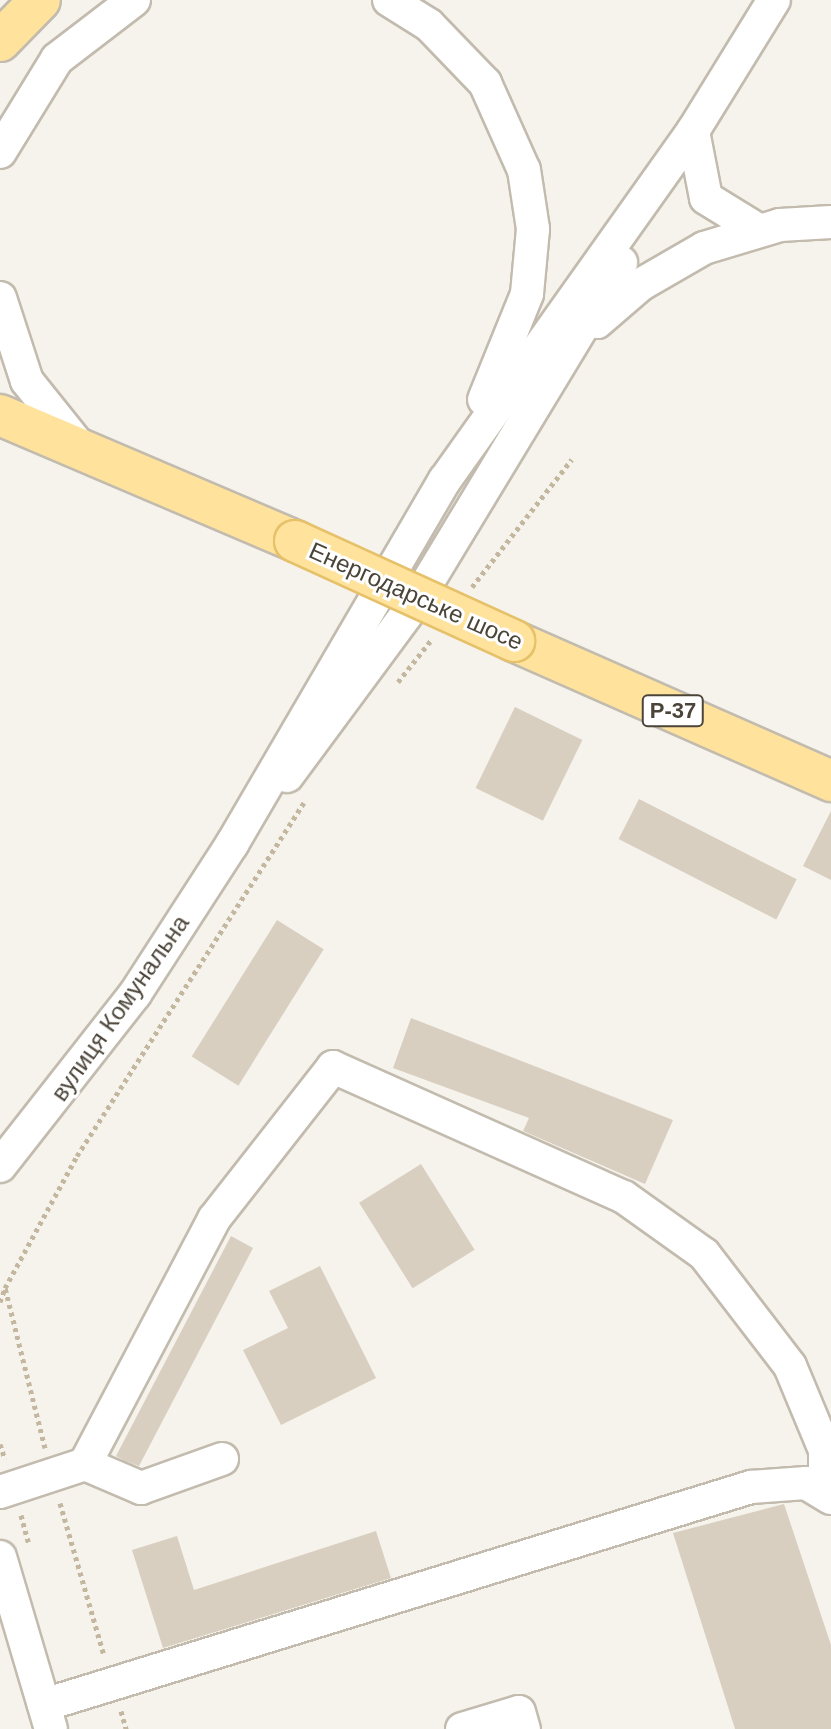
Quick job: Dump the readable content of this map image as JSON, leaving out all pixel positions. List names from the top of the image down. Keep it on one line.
{"streets":{"main road":["Енергодарське шосе","Р-37"],"street":["вулиця Комунальна"]}}
